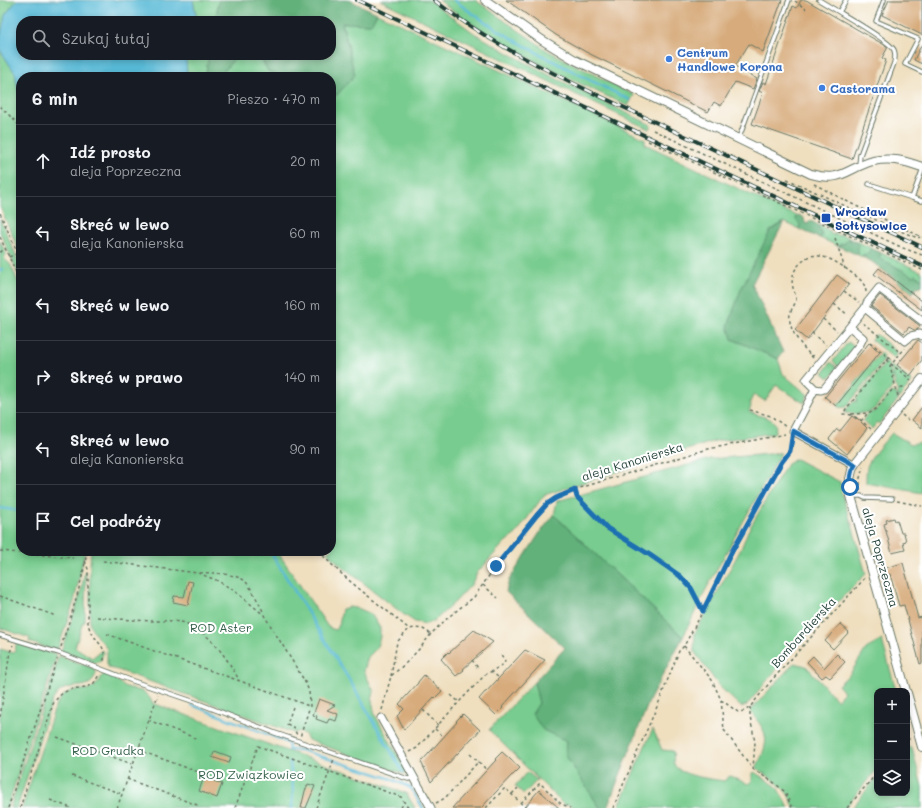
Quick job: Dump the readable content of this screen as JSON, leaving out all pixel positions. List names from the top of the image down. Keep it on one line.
{"streets":{"street":["aleja Poprzeczna"],"path":["aleja Kanonierska","Bombardierska"]},"crossings":[["aleja Poprzeczna","Bombardierska"]],"parks":["ROD Aster","ROD Grudka","ROD Związkowiec"],"places":{"other":["Centrum Handlowe Korona","Castorama"],"transit":["Wrocław Sołtysowice"]},"page":{"search":"Szukaj tutaj","heading":["6 min","Pieszo · 470 m"],"list":[["Idź prosto","aleja Poprzeczna","20 m"],["Skręć w lewo","aleja Kanonierska","60 m"],["Skręć w lewo","160 m"],["Skręć w prawo","140 m"],["Skręć w lewo","aleja Kanonierska","90 m"],"Cel podróży"],"map_buttons":["+","−"]}}
